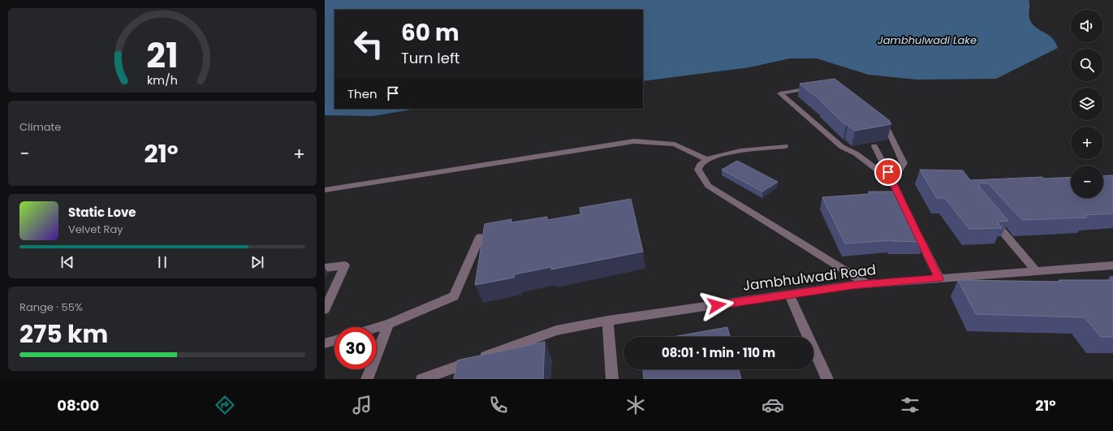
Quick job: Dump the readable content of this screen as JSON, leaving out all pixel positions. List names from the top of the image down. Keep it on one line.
{"streets":{"street":["Jambhulwadi Road"]},"water":["Jambhulwadi Lake"],"page":{"map_buttons":["+","−"],"turn":["60 m","Turn left"],"then":"Then","tile":["Climate",["Range · 55%","275 km"]],"heat":["−","21°","+"],"song":["Static Love","Velvet Ray"],"limit":"30","trip":"08:01 · 1 min · 110 m","tabs":["08:00","21°"],"gauge":["21","km/h"]}}
